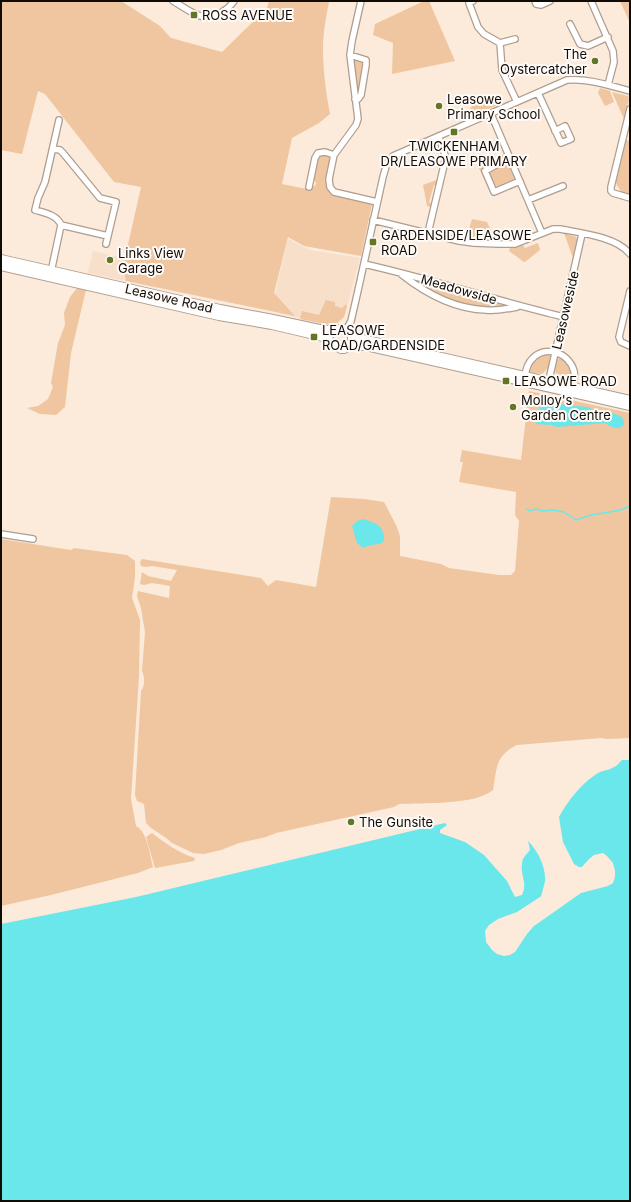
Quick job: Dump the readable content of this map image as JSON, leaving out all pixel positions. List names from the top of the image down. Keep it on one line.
{"streets":{"main road":["Leasowe Road"],"street":["Meadowside","Leasoweside"]},"crossings":[["Meadowside","Leasoweside"],["Leasowe Road","Leasoweside"]],"places":{"transit":["ROSS AVENUE","TWICKENHAM DR/LEASOWE PRIMARY","GARDENSIDE/LEASOWE ROAD","LEASOWE ROAD/GARDENSIDE","LEASOWE ROAD"],"other":["The Oystercatcher","Leasowe Primary School","Links View Garage","Molloy's Garden Centre","The Gunsite"]}}
